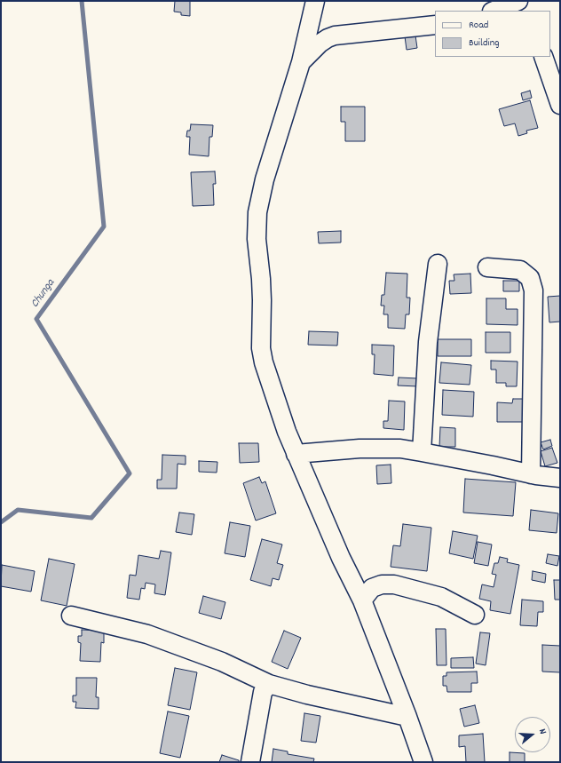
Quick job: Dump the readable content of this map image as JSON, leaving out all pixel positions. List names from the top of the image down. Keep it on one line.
{"water":["Chunga"],"legend":["Road","Building"],"north":"right"}
